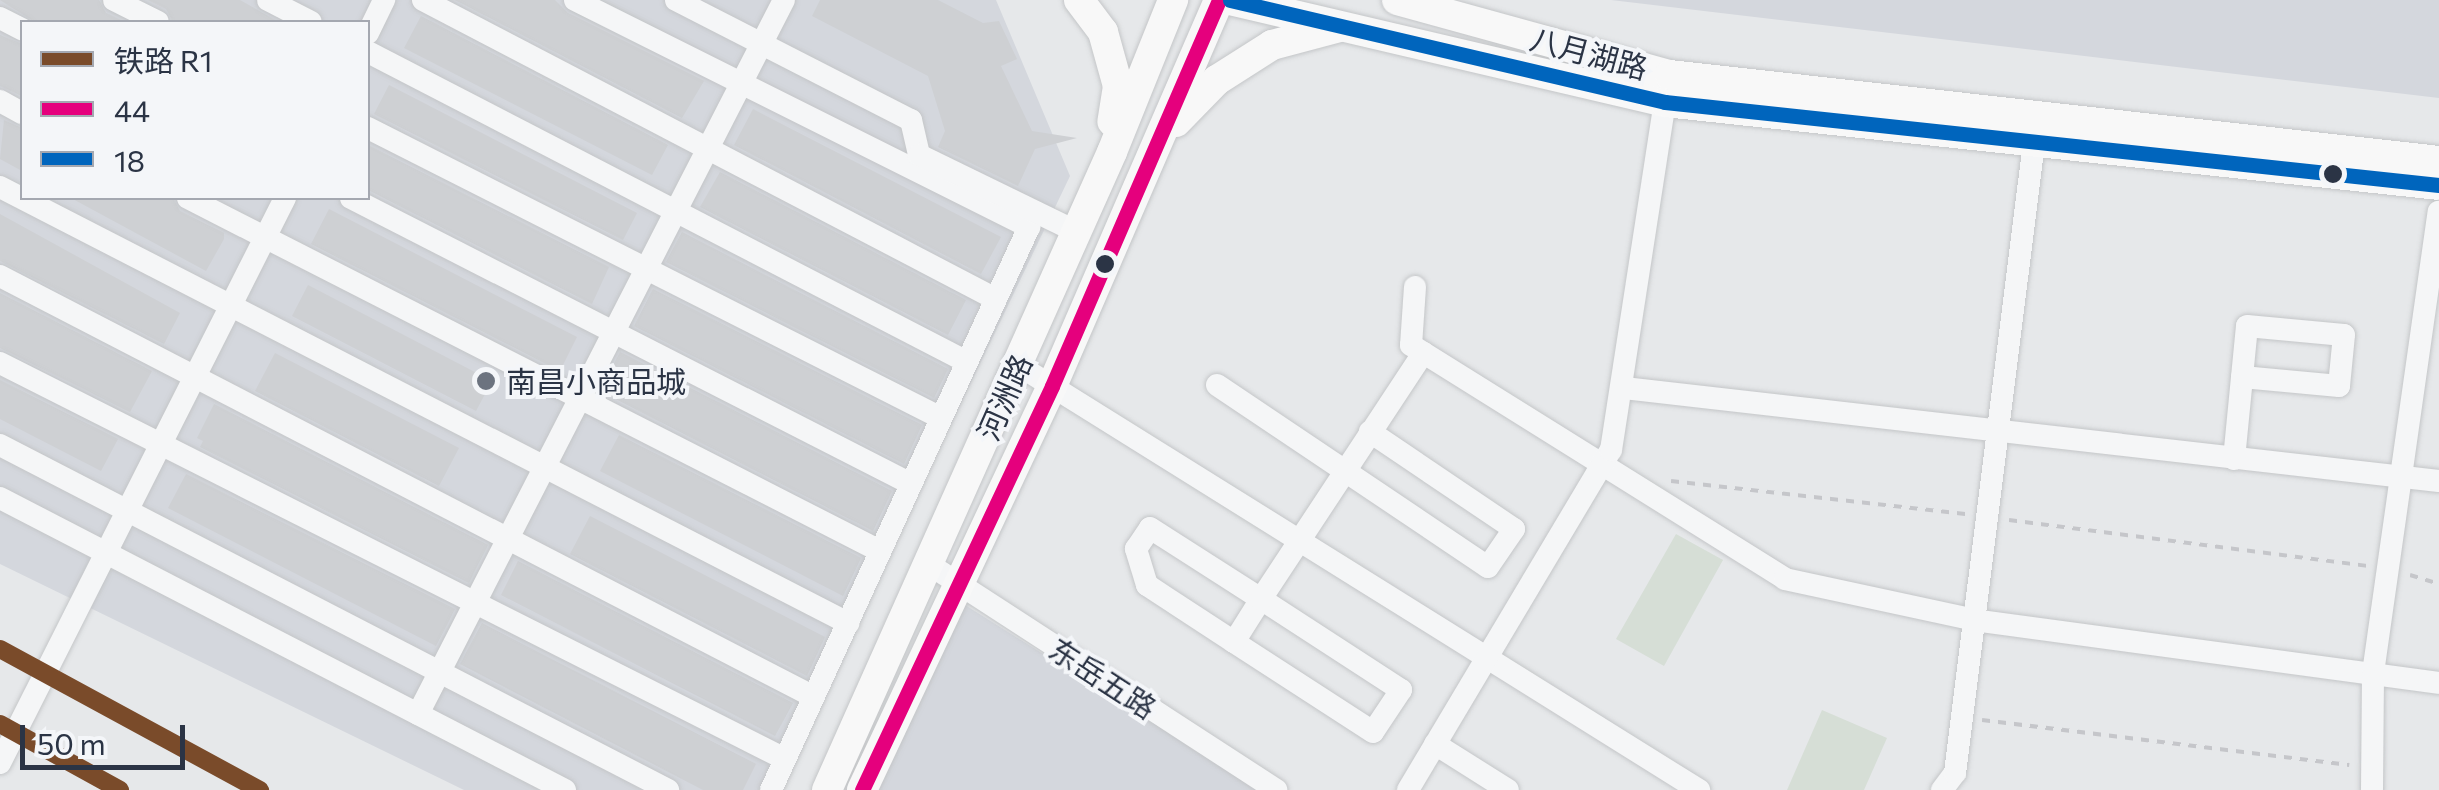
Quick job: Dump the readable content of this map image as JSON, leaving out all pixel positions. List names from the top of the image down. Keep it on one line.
{"streets":{"main road":["八月湖路","河洲路"],"street":["东岳五路"]},"crossings":[["河洲路","东岳五路"]],"places":["南昌小商品城"],"lines":["transit line 44","transit line 18","rail line R1"],"legend":["铁路 R1","44","18"],"scale_bar":"50 m"}
